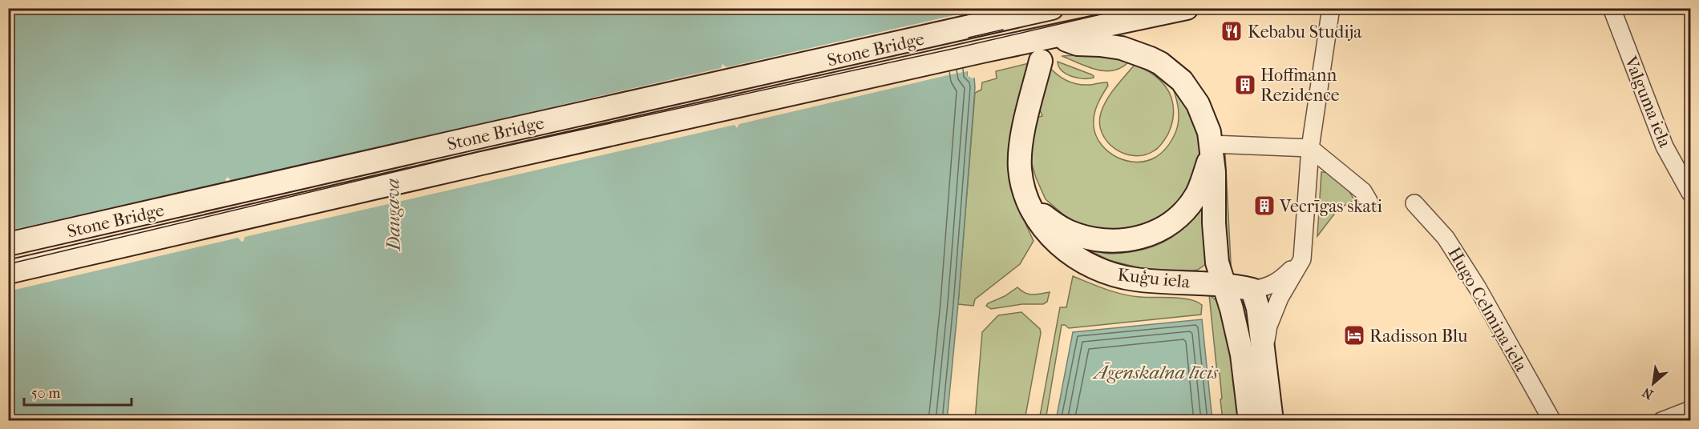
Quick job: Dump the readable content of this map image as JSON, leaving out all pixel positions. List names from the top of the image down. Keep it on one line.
{"streets":{"main road":["Stone Bridge","Kuģu iela"],"street":["Valguma iela","Hugo Celmiņa iela"]},"water":["Daugava","Āgenskalna līcis"],"places":{"restaurant":["Kebabu Studija"],"building":["Hoffmann Rezidence","Vecrīgas skati"],"hotel":["Radisson Blu"]},"scale_bar":"50 m","north":"bottom left"}
